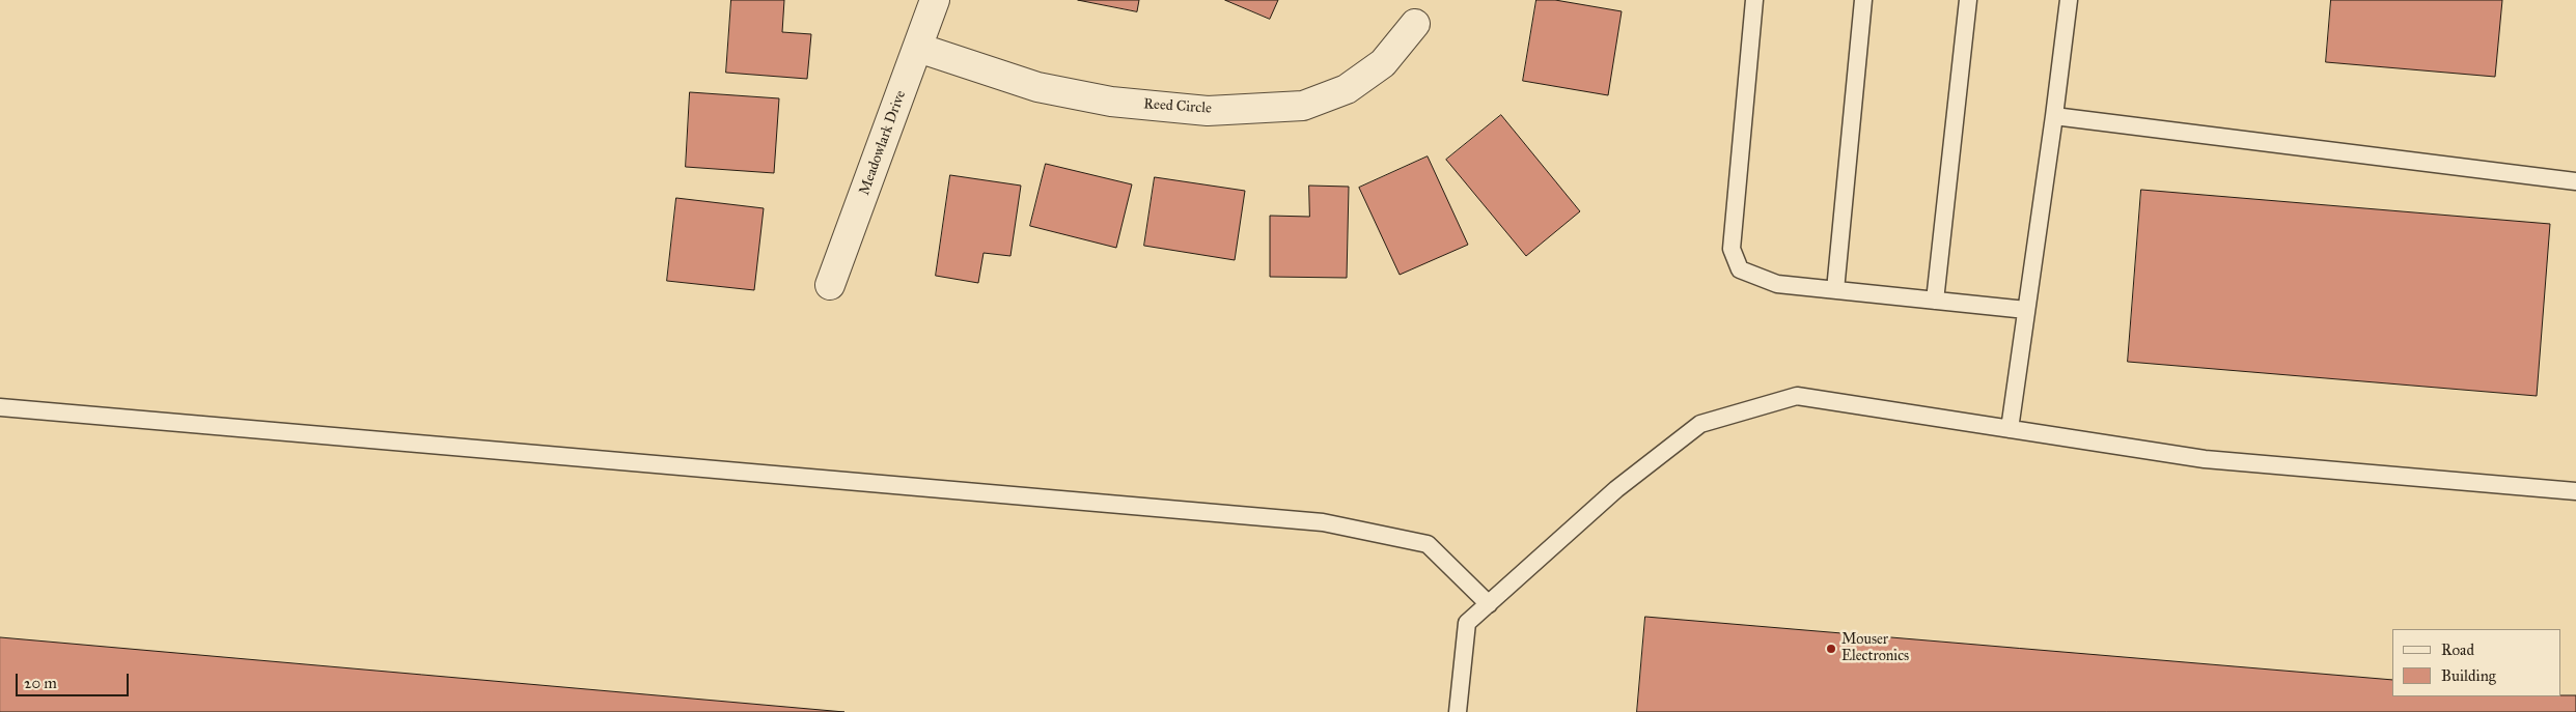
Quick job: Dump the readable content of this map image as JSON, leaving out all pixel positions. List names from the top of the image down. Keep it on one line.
{"streets":{"street":["Reed Circle","Meadowlark Drive"]},"crossings":[["Reed Circle","Meadowlark Drive"]],"places":["Mouser Electronics"],"legend":["Road","Building"],"scale_bar":"20 m"}
